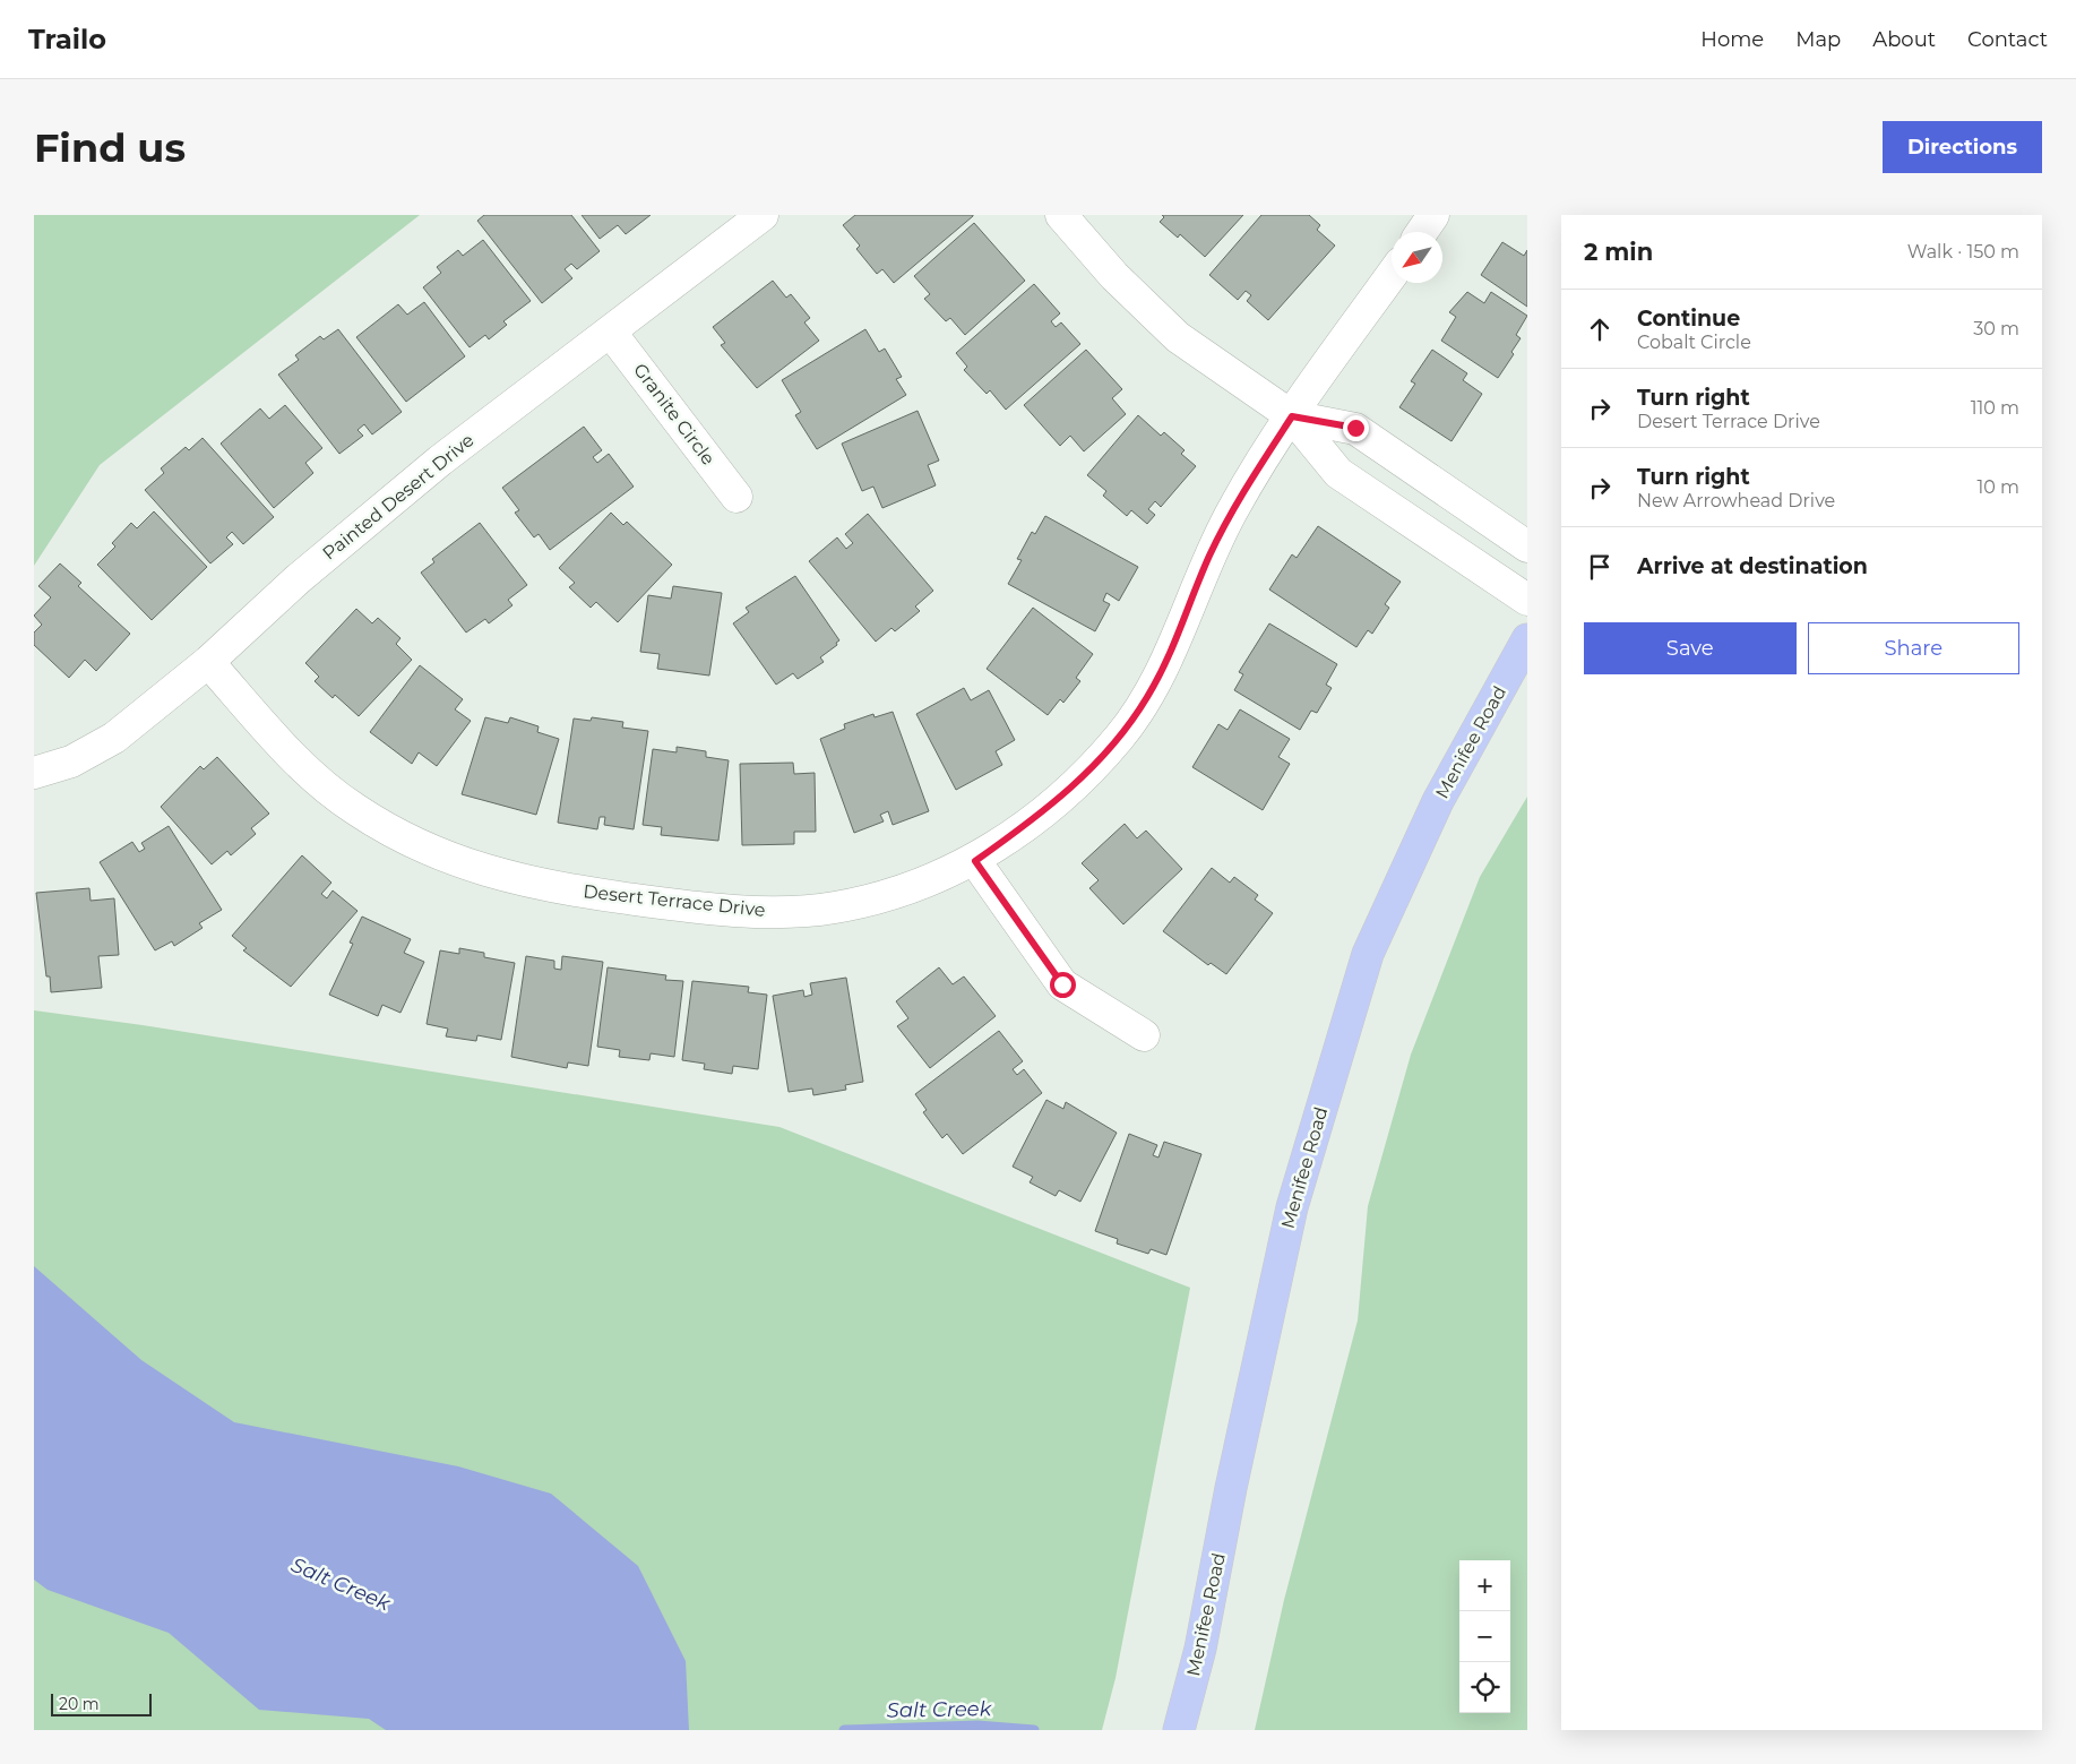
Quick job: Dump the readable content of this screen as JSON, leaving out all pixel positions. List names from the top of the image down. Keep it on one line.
{"streets":{"main road":["Menifee Road"],"street":["Granite Circle","Painted Desert Drive","Desert Terrace Drive"]},"crossings":[["Granite Circle","Painted Desert Drive"],["Painted Desert Drive","Desert Terrace Drive"]],"water":["Salt Creek"],"scale_bar":"20 m","north":"bottom left","page":{"header":"Trailo","nav":["Home","Map","About","Contact"],"buttons":["Directions",["Save","Share"]],"title":"Find us","heading":["2 min","Walk · 150 m"],"list":[["Continue","Cobalt Circle","30 m"],["Turn right","Desert Terrace Drive","110 m"],["Turn right","New Arrowhead Drive","10 m"],"Arrive at destination"],"map_buttons":["+","−"],"scale":"20 m"}}
